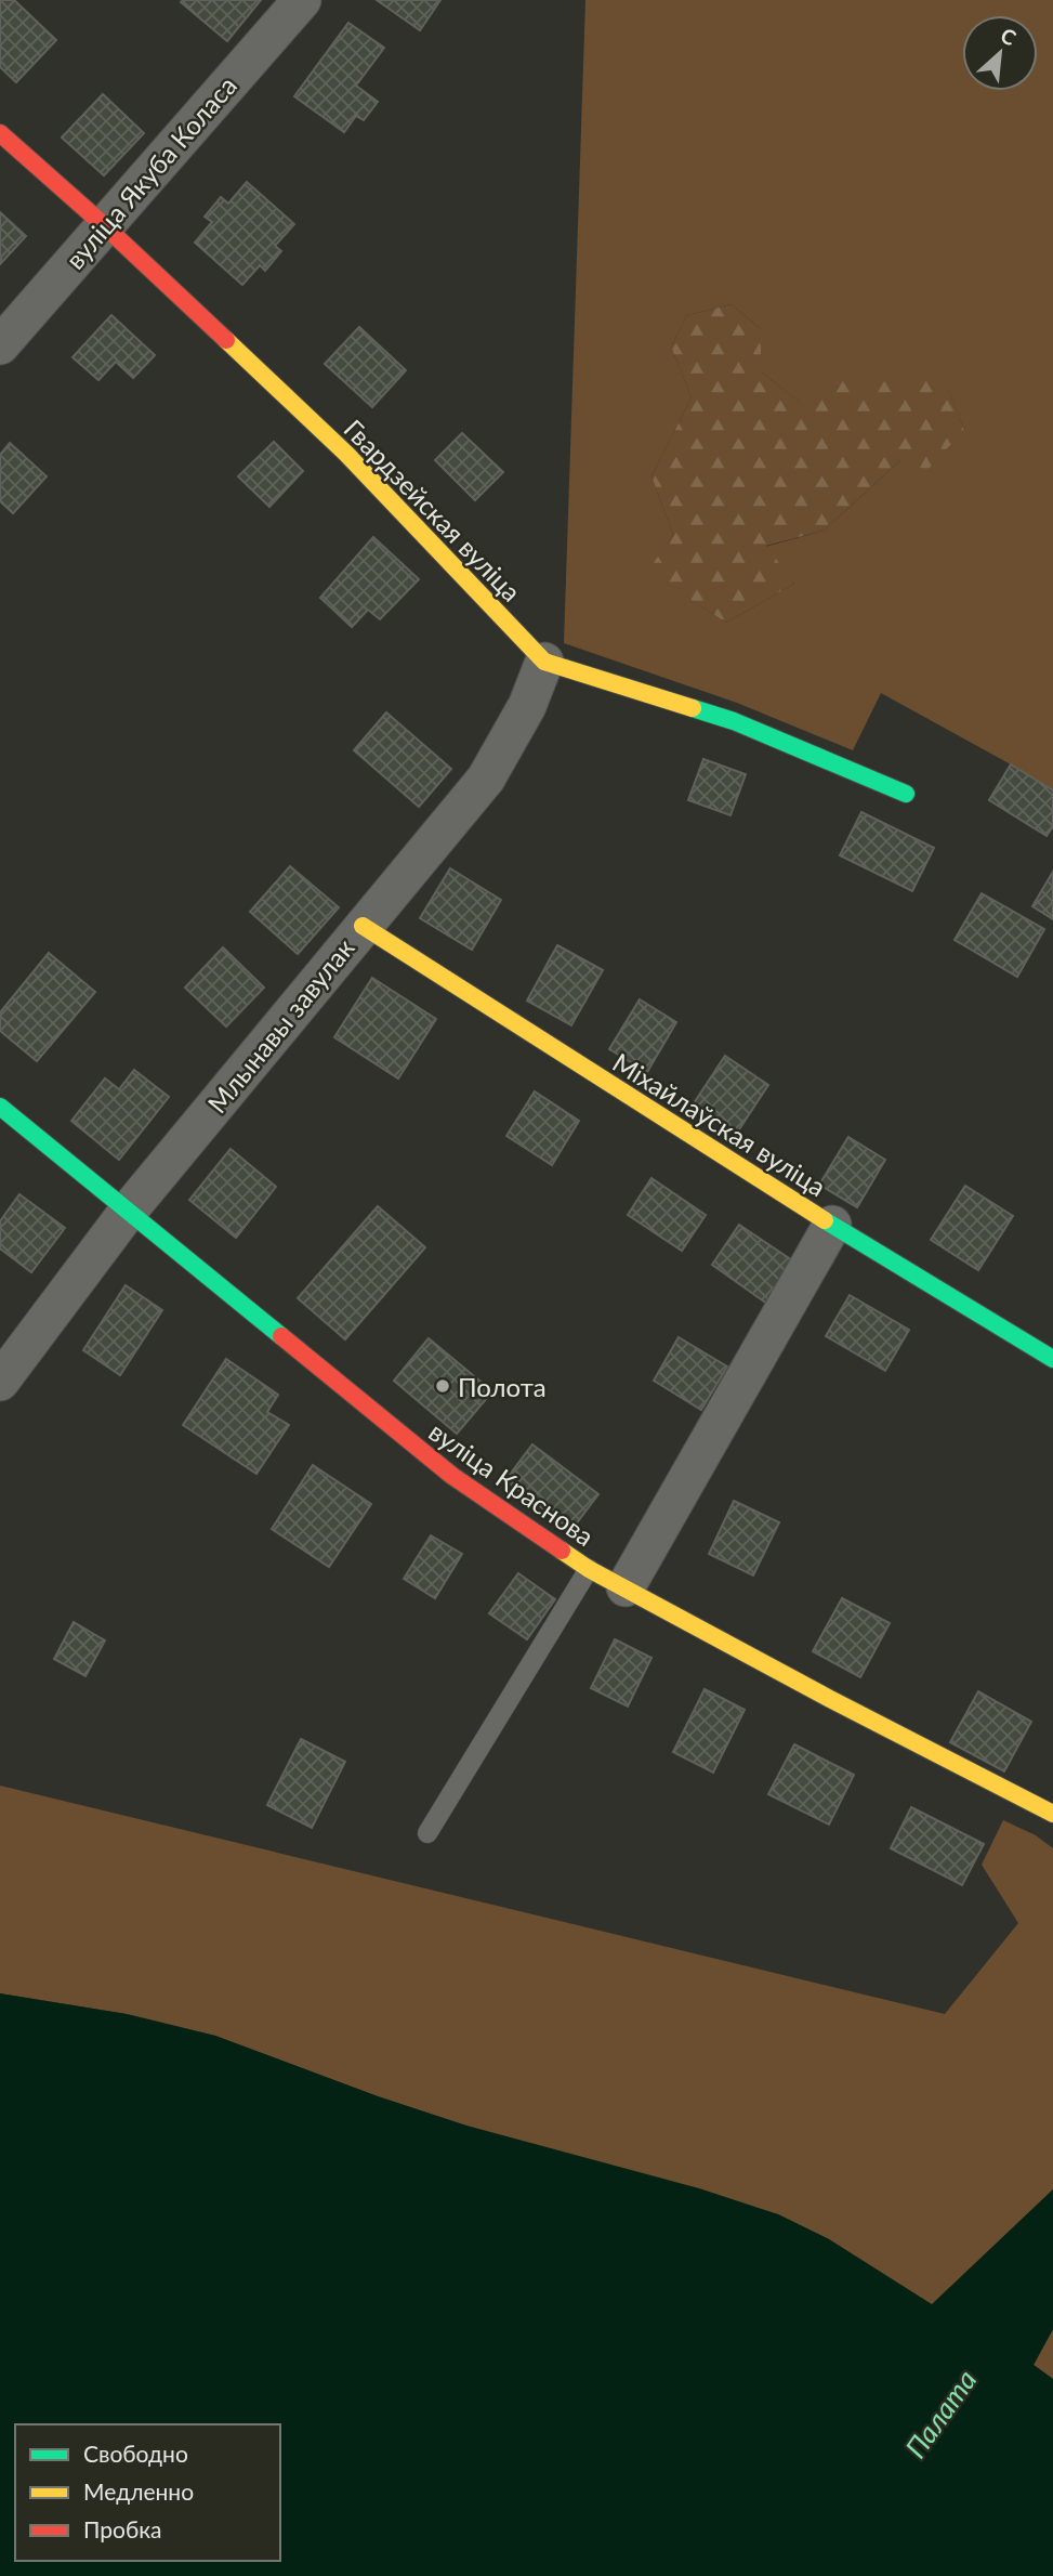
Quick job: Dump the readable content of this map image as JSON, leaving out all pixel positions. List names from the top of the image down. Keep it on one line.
{"streets":{"street":["вуліца Якуба Коласа","Гвардзейская вуліца","Млынавы завулак","Міхайлаўская вуліца","вуліца Краснова"]},"crossings":[["вуліца Якуба Коласа","Гвардзейская вуліца"],["Гвардзейская вуліца","Млынавы завулак"],["Млынавы завулак","Міхайлаўская вуліца"],["Млынавы завулак","вуліца Краснова"]],"water":["Палата"],"places":["Полота"],"legend":["Свободно","Медленно","Пробка"],"north":"top right"}
